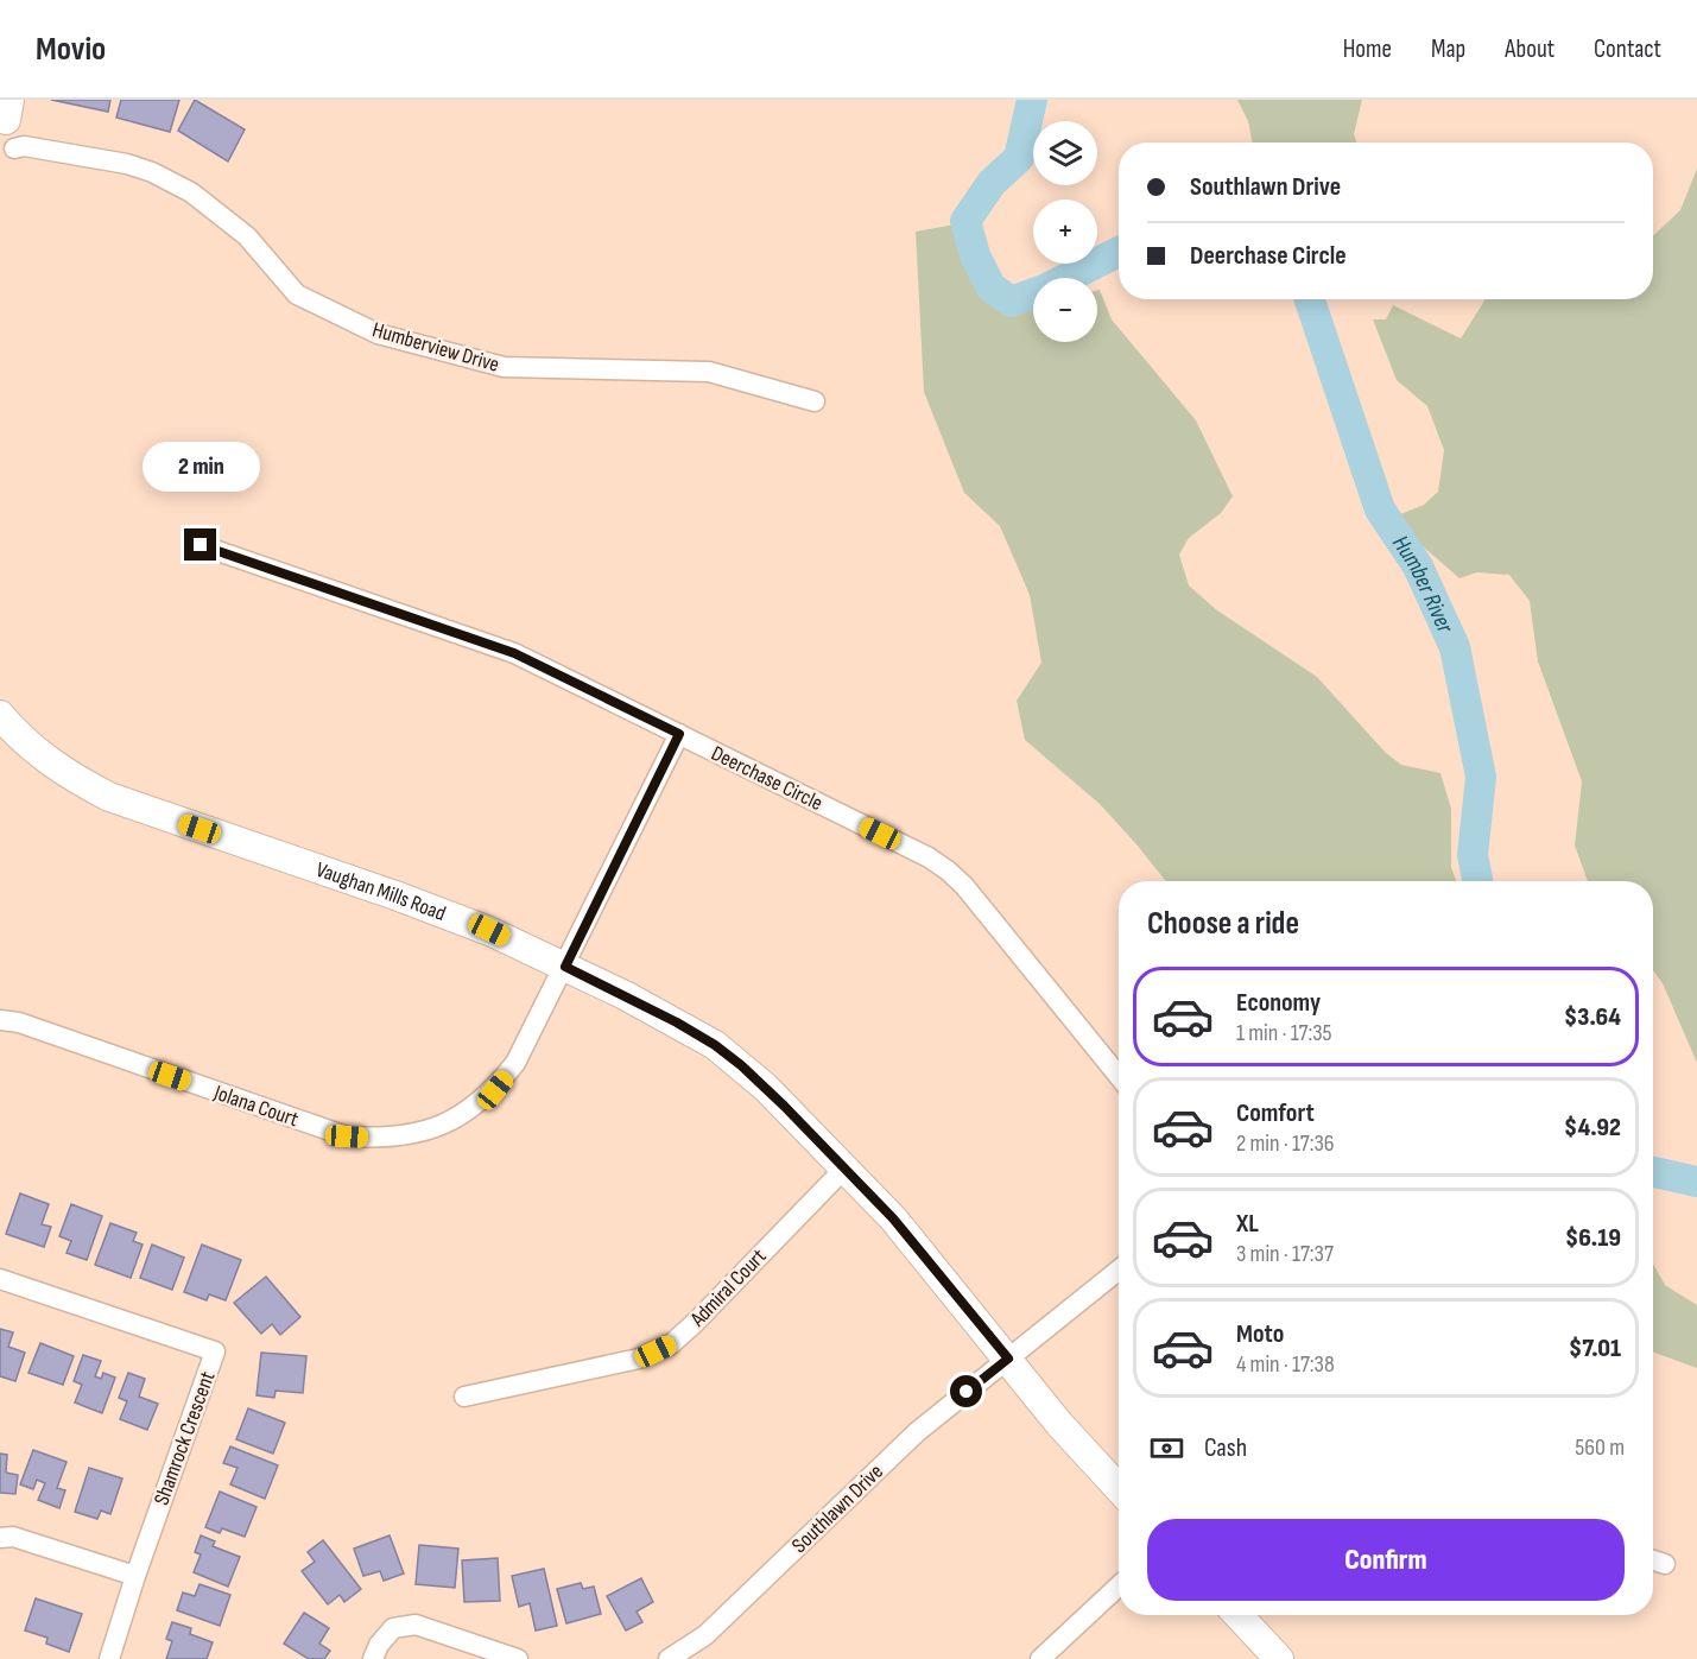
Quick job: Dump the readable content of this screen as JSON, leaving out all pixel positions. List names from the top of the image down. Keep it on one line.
{"streets":{"street":["Humberview Drive","Deerchase Circle","Vaughan Mills Road","Jolana Court","Admiral Court","Shamrock Crescent","Southlawn Drive"]},"crossings":[["Deerchase Circle","Jolana Court"],["Vaughan Mills Road","Jolana Court"],["Vaughan Mills Road","Admiral Court"],["Vaughan Mills Road","Southlawn Drive"]],"water":["Humber River"],"page":{"header":"Movio","nav":["Home","Map","About","Contact"],"map_buttons":["+","−"],"banner":["Southlawn Drive","Deerchase Circle"],"bubble":"2 min","heading":"Choose a ride","list":[{"name":"Economy","note":"1 min · 17:35","value":"$3.64"},{"name":"Comfort","note":"2 min · 17:36","value":"$4.92"},{"name":"XL","note":"3 min · 17:37","value":"$6.19"},{"name":"Moto","note":"4 min · 17:38","value":"$7.01"}],"pay":["Cash","560 m"],"buttons":"Confirm"}}
